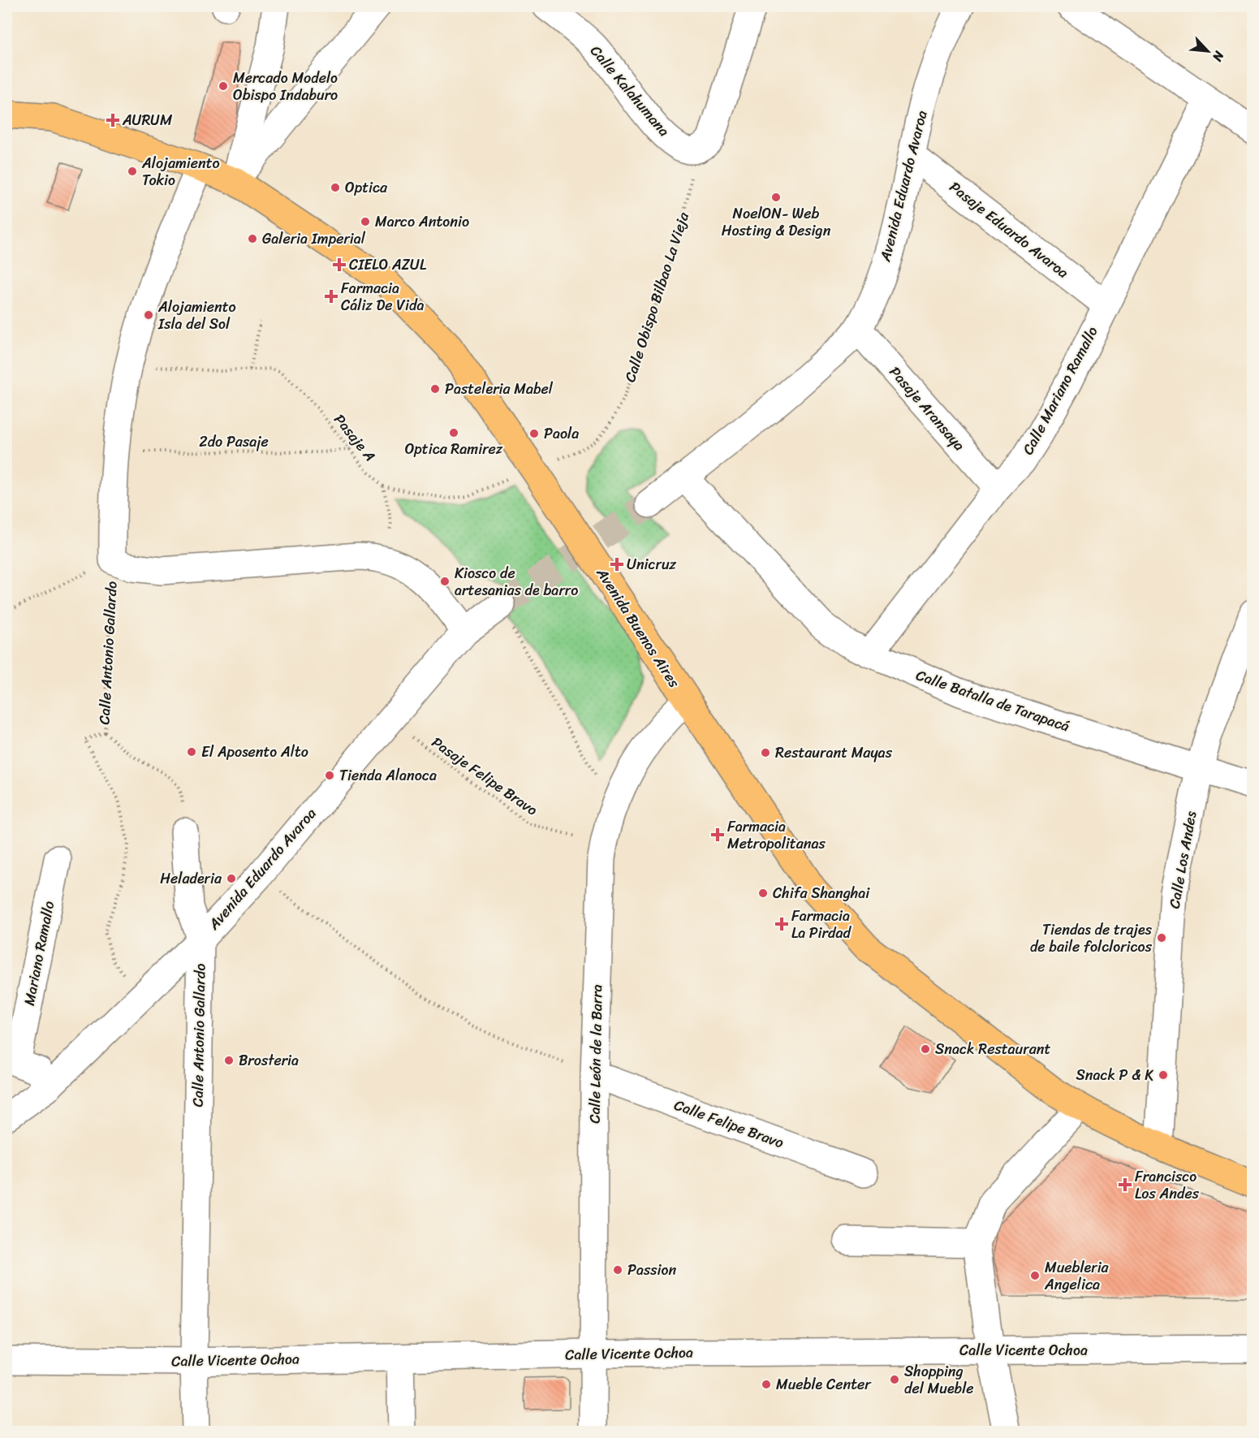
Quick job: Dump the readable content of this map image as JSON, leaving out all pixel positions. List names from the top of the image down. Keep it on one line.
{"streets":{"main road":["Avenida Buenos Aires"],"street":["Calle Kalahumana","Avenida Eduardo Avaroa","Pasaje Eduardo Avaroa","Calle Mariano Ramallo","Pasaje Aransaya","Calle Antonio Gallardo","Calle Batalla de Tarapacá","Calle Los Andes","Mariano Ramallo","Calle León de la Barra","Calle Felipe Bravo","Calle Vicente Ochoa"],"path":["Calle Obispo Bilbao La Vieja","Pasaje A","2do Pasaje","Pasaje Felipe Bravo"]},"crossings":[["Calle Kalahumana","Calle Obispo Bilbao La Vieja"],["Avenida Eduardo Avaroa","Pasaje Eduardo Avaroa"],["Avenida Eduardo Avaroa","Pasaje Aransaya"],["Avenida Eduardo Avaroa","Calle Antonio Gallardo"],["Avenida Eduardo Avaroa","Calle Batalla de Tarapacá"],["Avenida Eduardo Avaroa","Pasaje Felipe Bravo"],["Avenida Eduardo Avaroa","Mariano Ramallo"],["Pasaje Eduardo Avaroa","Calle Mariano Ramallo"],["Calle Obispo Bilbao La Vieja","Pasaje A"],["Calle Obispo Bilbao La Vieja","Avenida Buenos Aires"],["Calle Mariano Ramallo","Pasaje Aransaya"],["Calle Mariano Ramallo","Calle Batalla de Tarapacá"],["Pasaje A","2do Pasaje"],["Pasaje A","Calle Antonio Gallardo"],["2do Pasaje","Calle Antonio Gallardo"],["Avenida Buenos Aires","Calle Antonio Gallardo"],["Avenida Buenos Aires","Calle Los Andes"],["Avenida Buenos Aires","Calle León de la Barra"],["Calle Antonio Gallardo","Calle Vicente Ochoa"],["Calle Batalla de Tarapacá","Calle Los Andes"],["Calle León de la Barra","Calle Felipe Bravo"],["Calle León de la Barra","Calle Vicente Ochoa"]],"places":{"other":["Mercado Modelo Obispo Indaburo","Alojamiento Tokio","Optica","NoelON- Web Hosting & Design","Marco Antonio","Galeria Imperial","Alojamiento Isla del Sol","Pasteleria Mabel","Optica Ramirez","Paola","Kiosco de artesanias de barro","El Aposento Alto","Restaurant Mayas","Tienda Alanoca","Heladeria","Chifa Shanghai","Tiendas de trajes de baile folcloricos","Snack Restaurant","Brosteria","Snack P & K","Passion","Muebleria Angelica","Shopping del Mueble","Mueble Center"],"health":["AURUM","CIELO AZUL","Farmacia Cáliz De Vida","Unicruz","Farmacia Metropolitanas","Farmacia La Pirdad","Francisco Los Andes"]},"north":"bottom right"}
